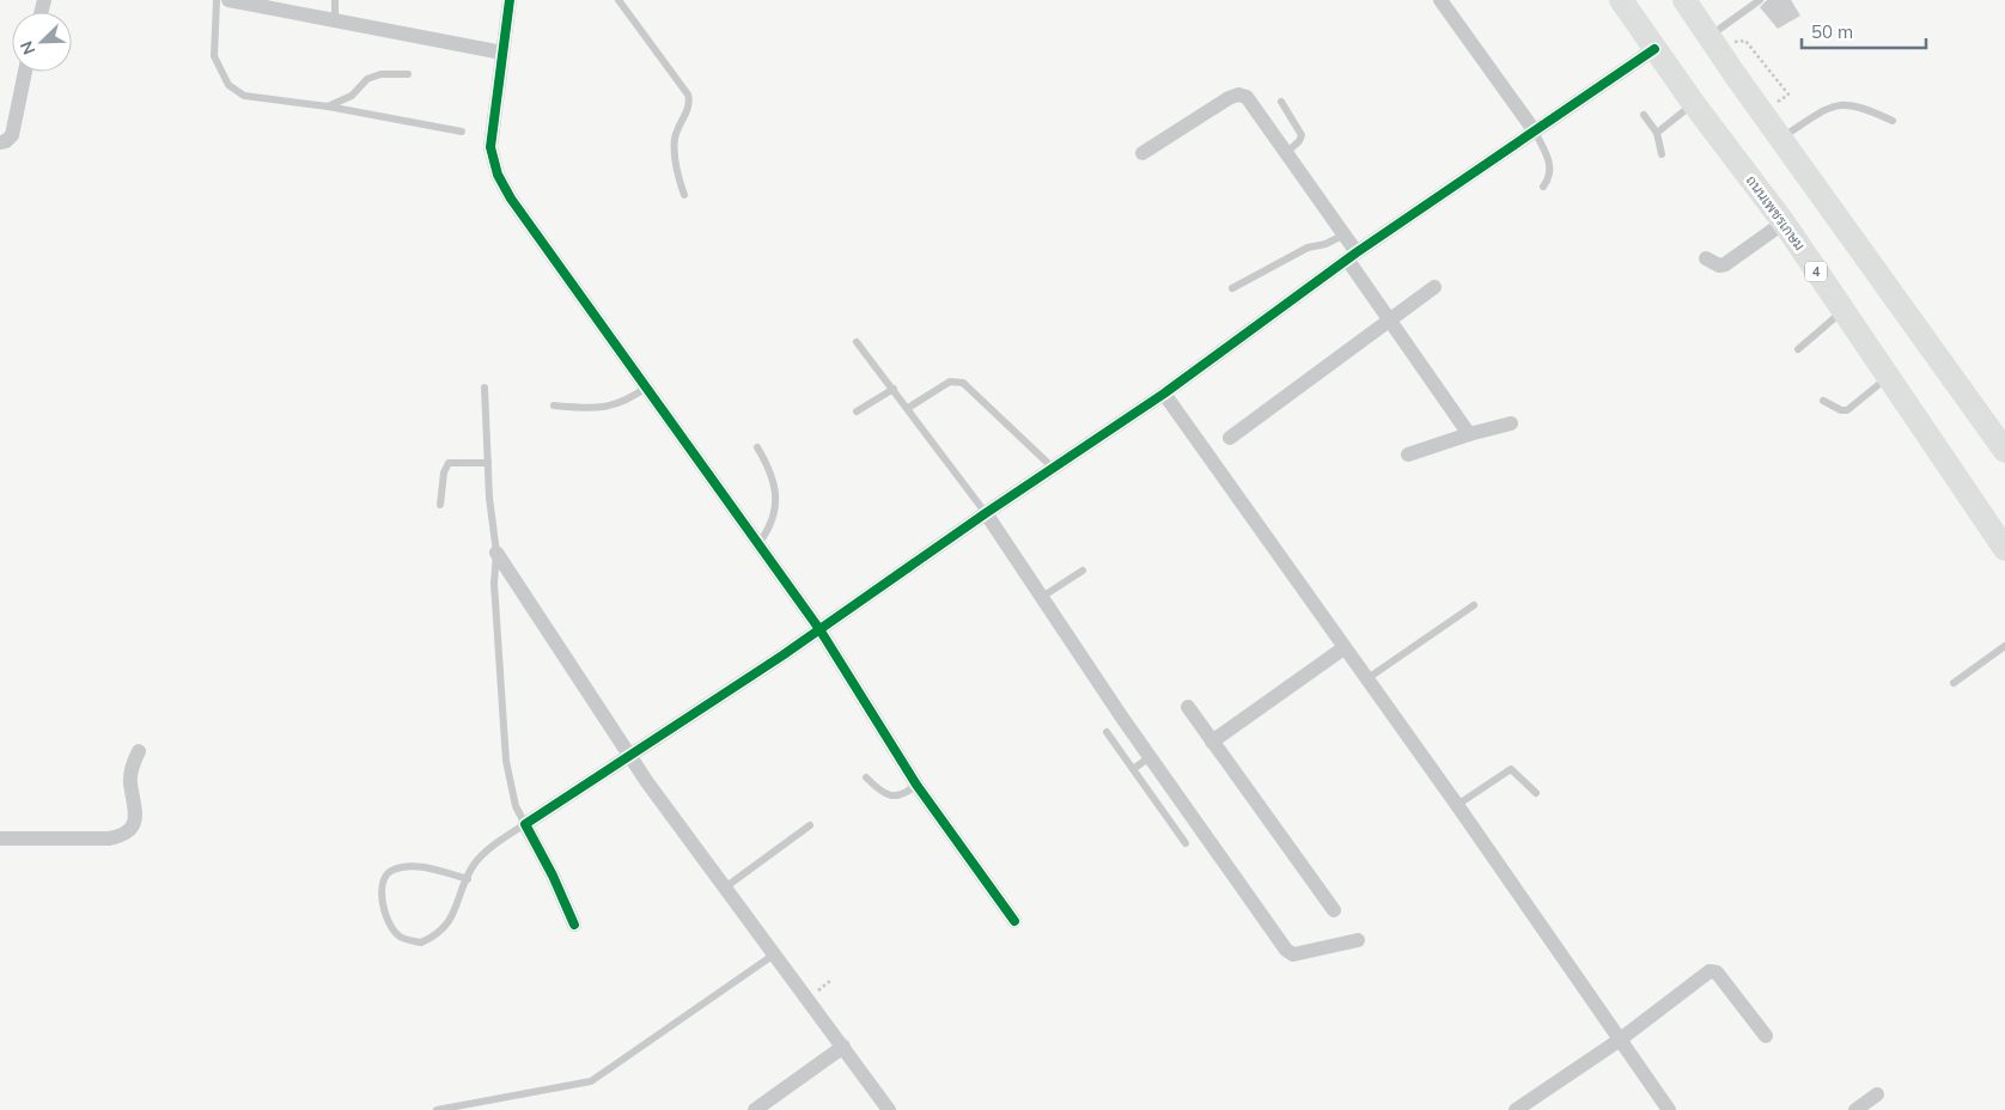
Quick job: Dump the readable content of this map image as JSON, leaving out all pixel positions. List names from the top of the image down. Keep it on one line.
{"streets":{"main road":["ถนนเพชรเกษม","4"]},"scale_bar":"50 m","north":"bottom left"}
